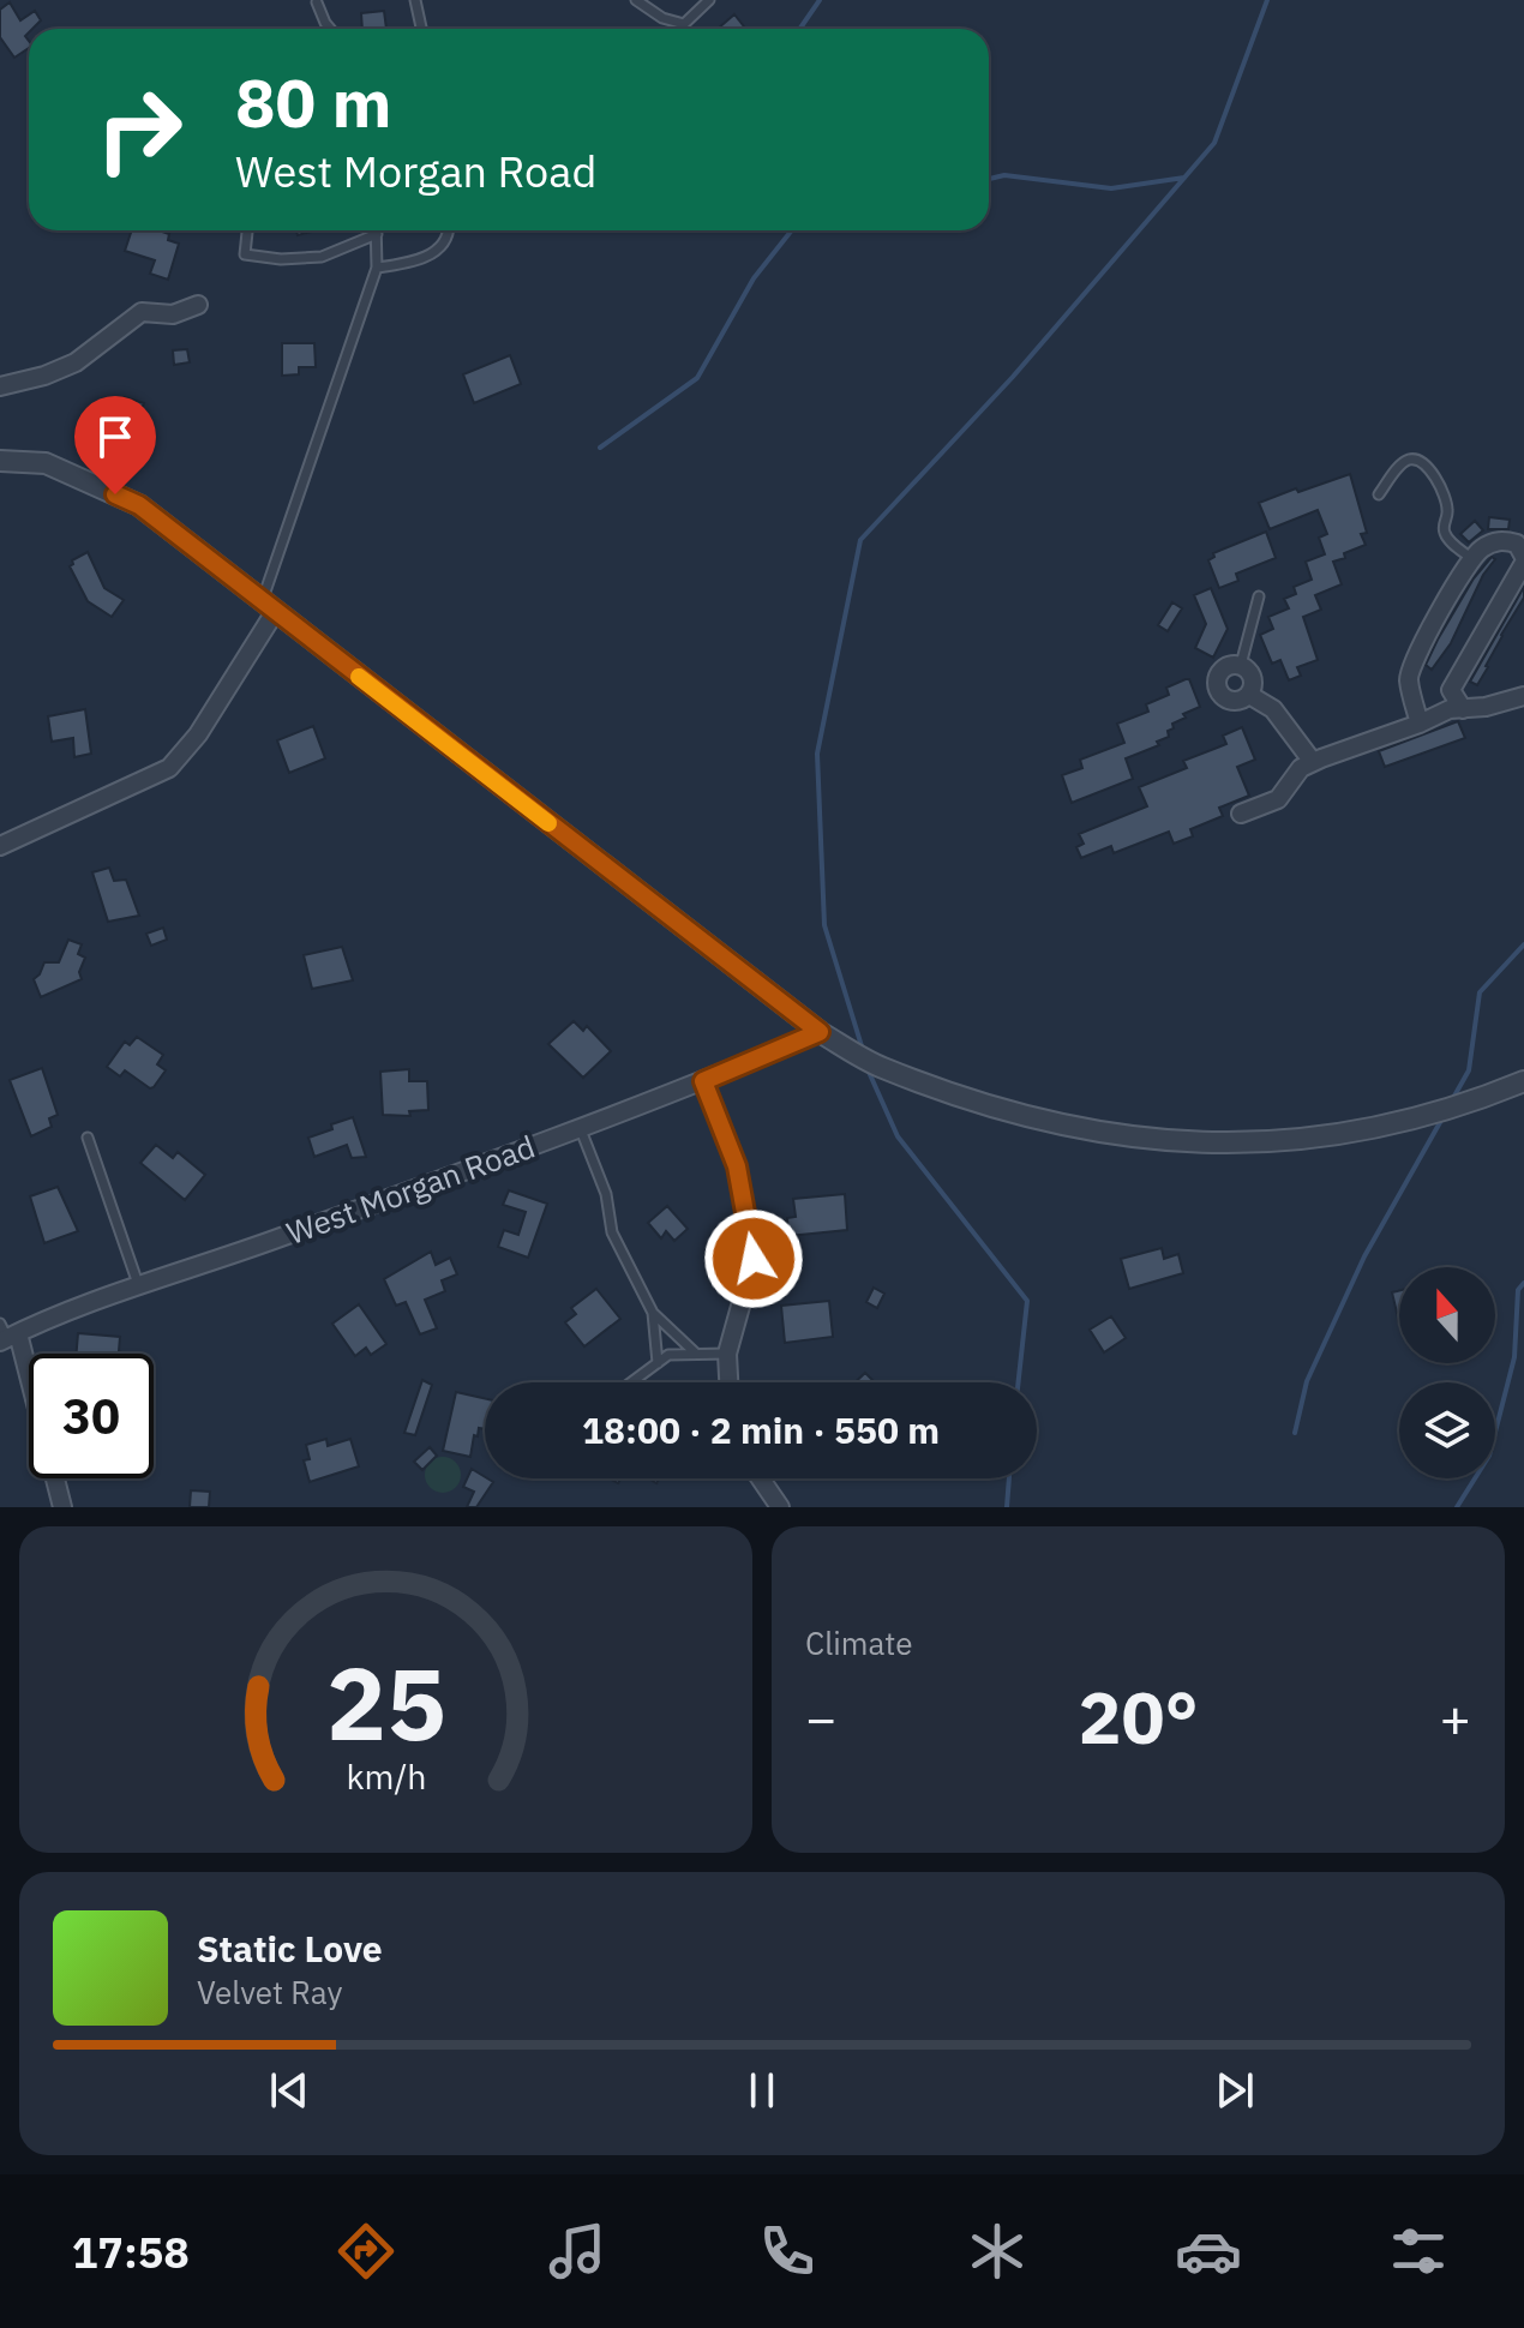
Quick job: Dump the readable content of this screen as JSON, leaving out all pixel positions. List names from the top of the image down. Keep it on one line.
{"streets":{"street":["West Morgan Road"]},"north":"top","page":{"turn":["80 m","West Morgan Road"],"limit":"30","trip":"18:00 · 2 min · 550 m","tile":"Climate","heat":["−","20°","+"],"song":["Static Love","Velvet Ray"],"tabs":"17:58","gauge":["25","km/h"]}}
